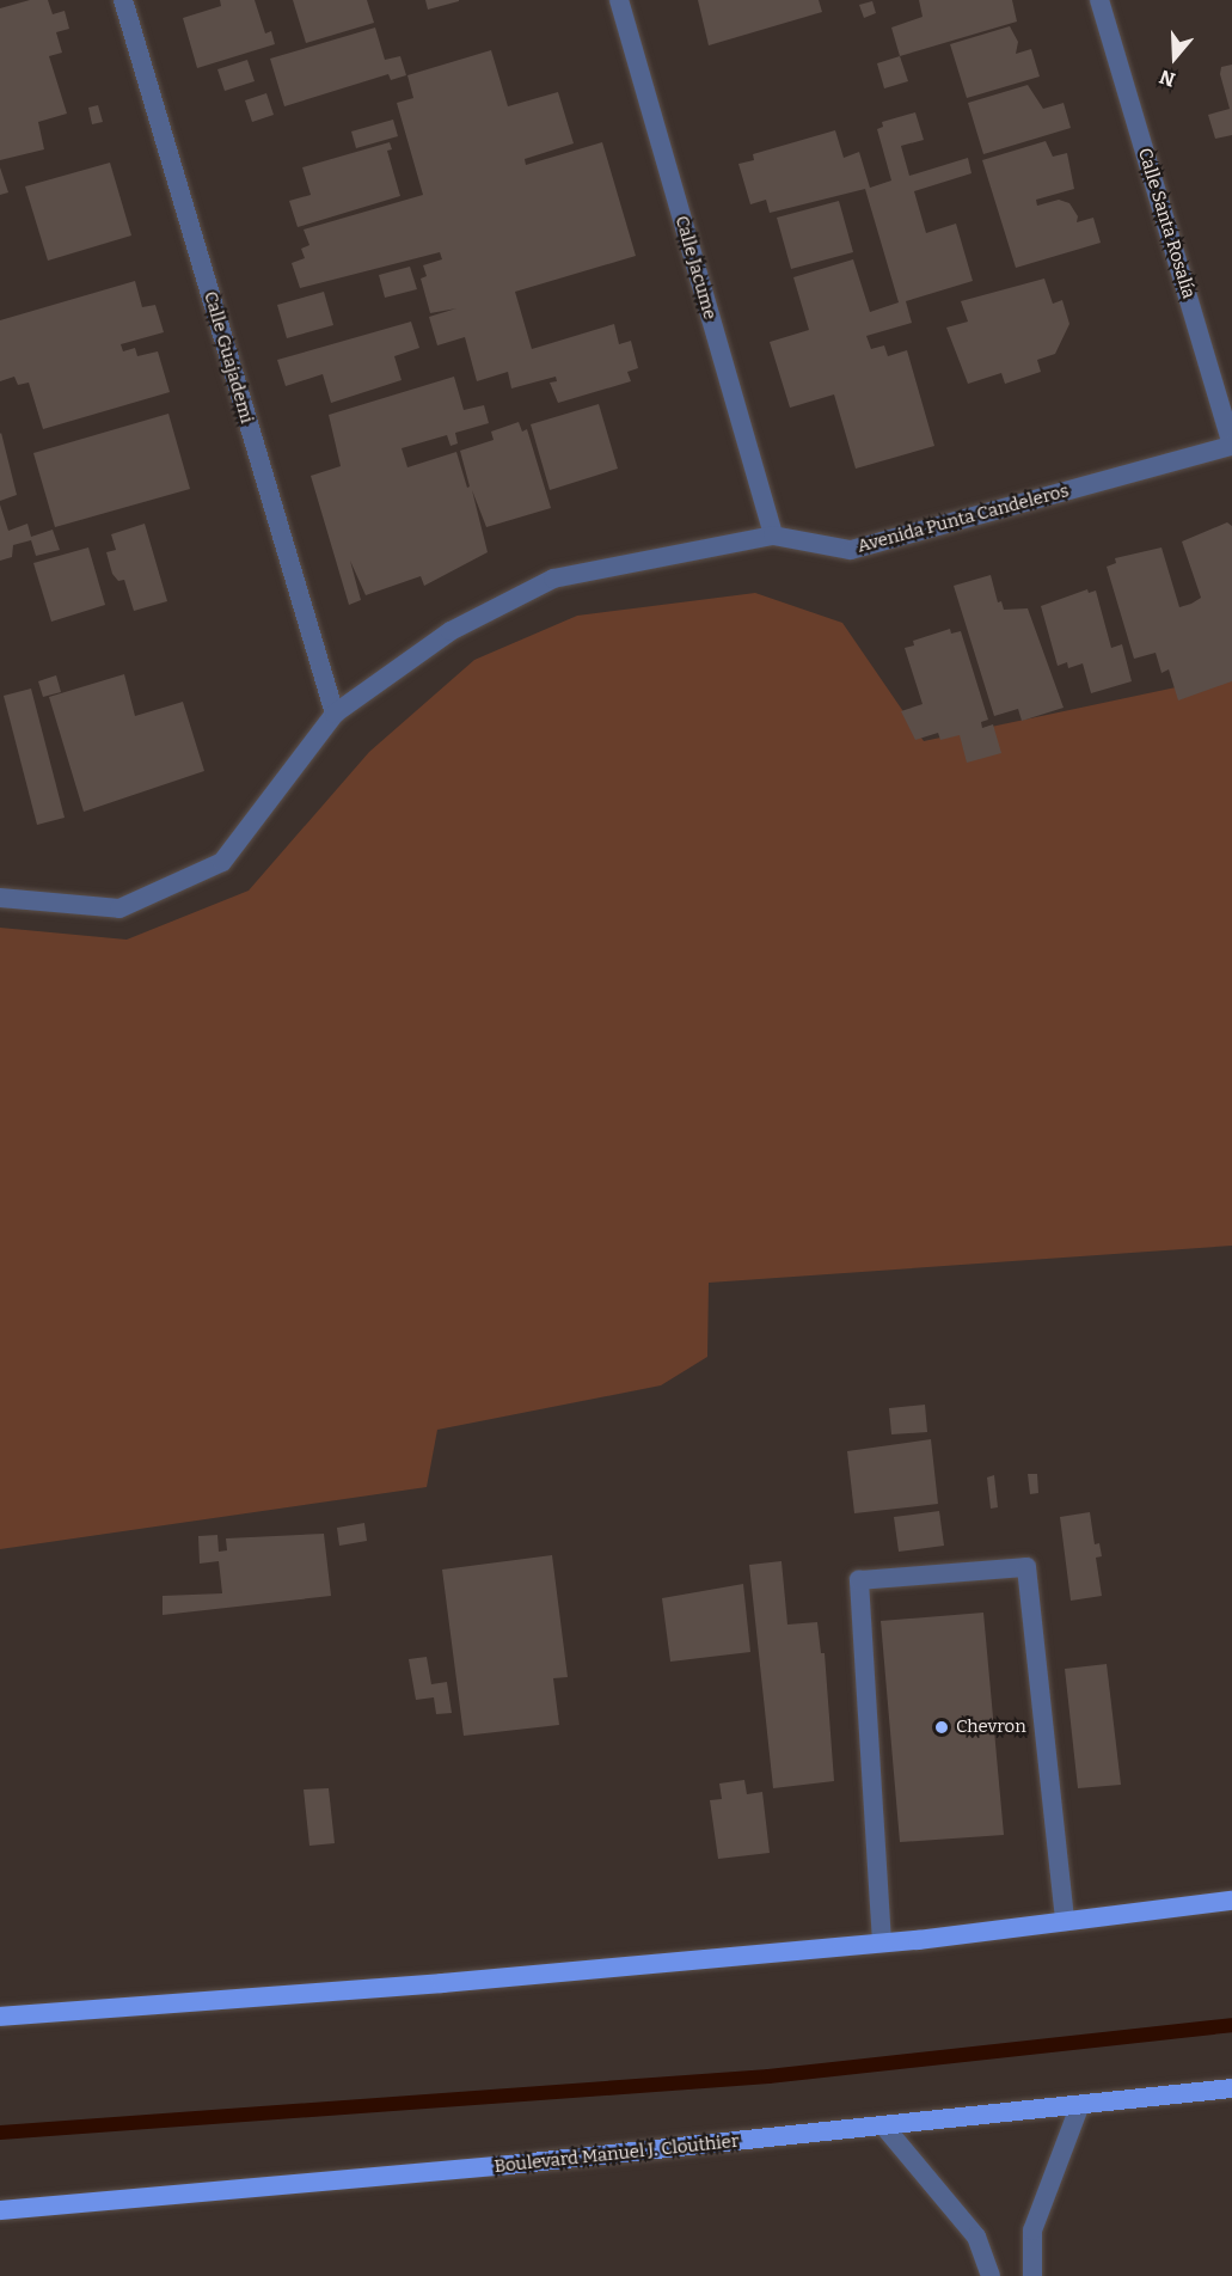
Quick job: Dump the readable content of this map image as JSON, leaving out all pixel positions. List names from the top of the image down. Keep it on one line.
{"streets":{"main road":["Boulevard Manuel J. Clouthier"],"street":["Calle Santa Rosalía","Calle Jacume","Calle Guajademi","Avenida Punta Candeleros"]},"crossings":[["Calle Santa Rosalía","Avenida Punta Candeleros"],["Calle Jacume","Avenida Punta Candeleros"],["Calle Guajademi","Avenida Punta Candeleros"]],"places":["Chevron"],"north":"bottom"}
